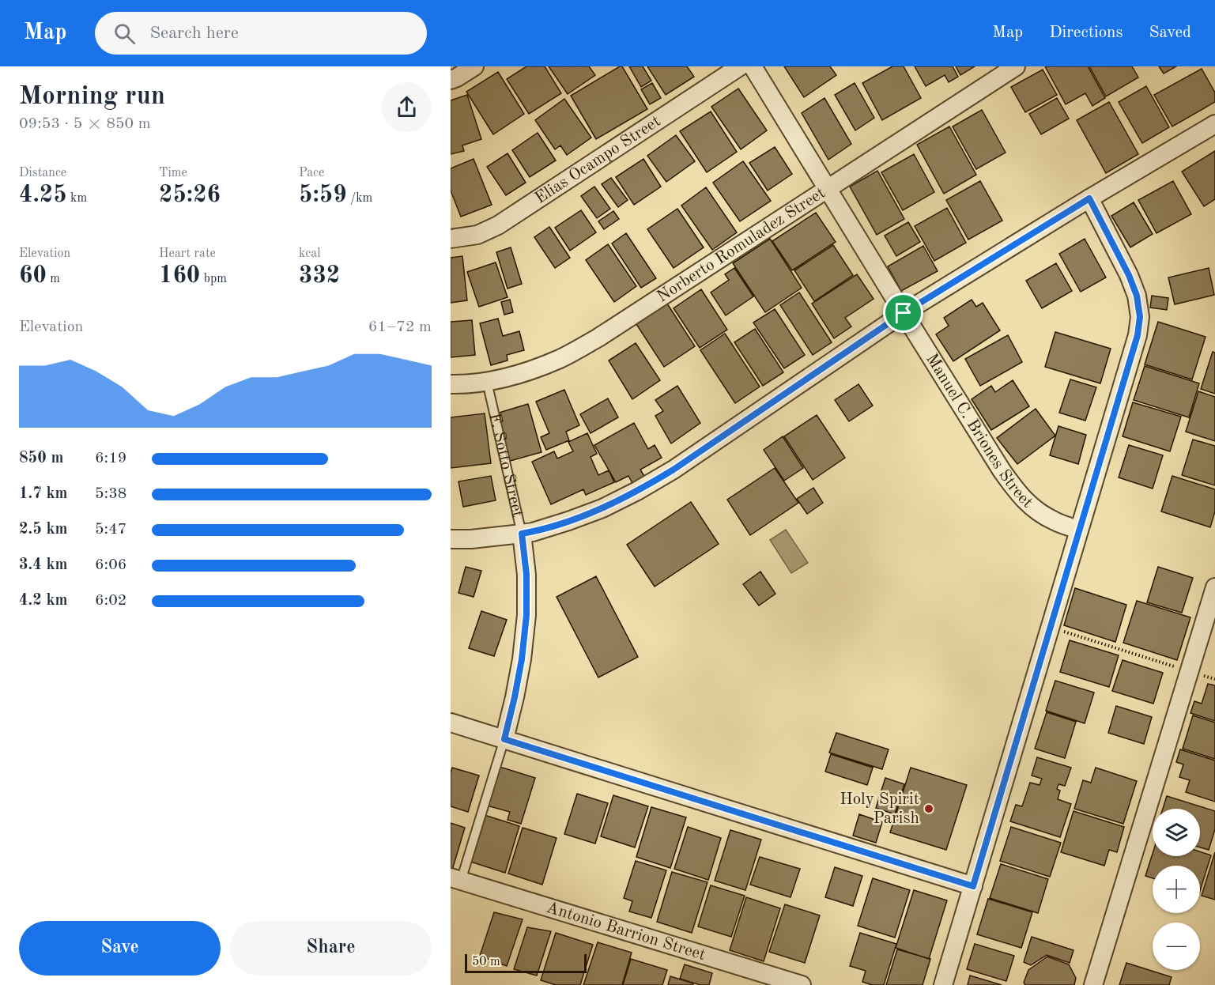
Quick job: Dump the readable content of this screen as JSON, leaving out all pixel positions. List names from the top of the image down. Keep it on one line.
{"streets":{"street":["Elias Ocampo Street","Norberto Romuladez Street","Manuel C. Briones Street","F. Sotto Street","Antonio Barrion Street"]},"crossings":[["Norberto Romuladez Street","Manuel C. Briones Street"],["Norberto Romuladez Street","F. Sotto Street"],["F. Sotto Street","Antonio Barrion Street"]],"places":["Holy Spirit Parish"],"scale_bar":"50 m","page":{"header":"Map","search":"Search here","nav":["Map","Directions","Saved"],"heading":["Morning run","09:53 · 5 × 850 m"],"stats":[["Distance","4.25 km"],["Time","25:26"],["Pace","5:59 /km"],["Elevation","60 m"],["Heart rate","160 bpm"],["kcal","332"]],"chart":["Elevation","61–72 m"],"list":[{"name":"850 m","note":"6:19"},{"name":"1.7 km","note":"5:38"},{"name":"2.5 km","note":"5:47"},{"name":"3.4 km","note":"6:06"},{"name":"4.2 km","note":"6:02"}],"map_buttons":["+","−"],"buttons":["Save","Share"],"scale":"50 m"}}
